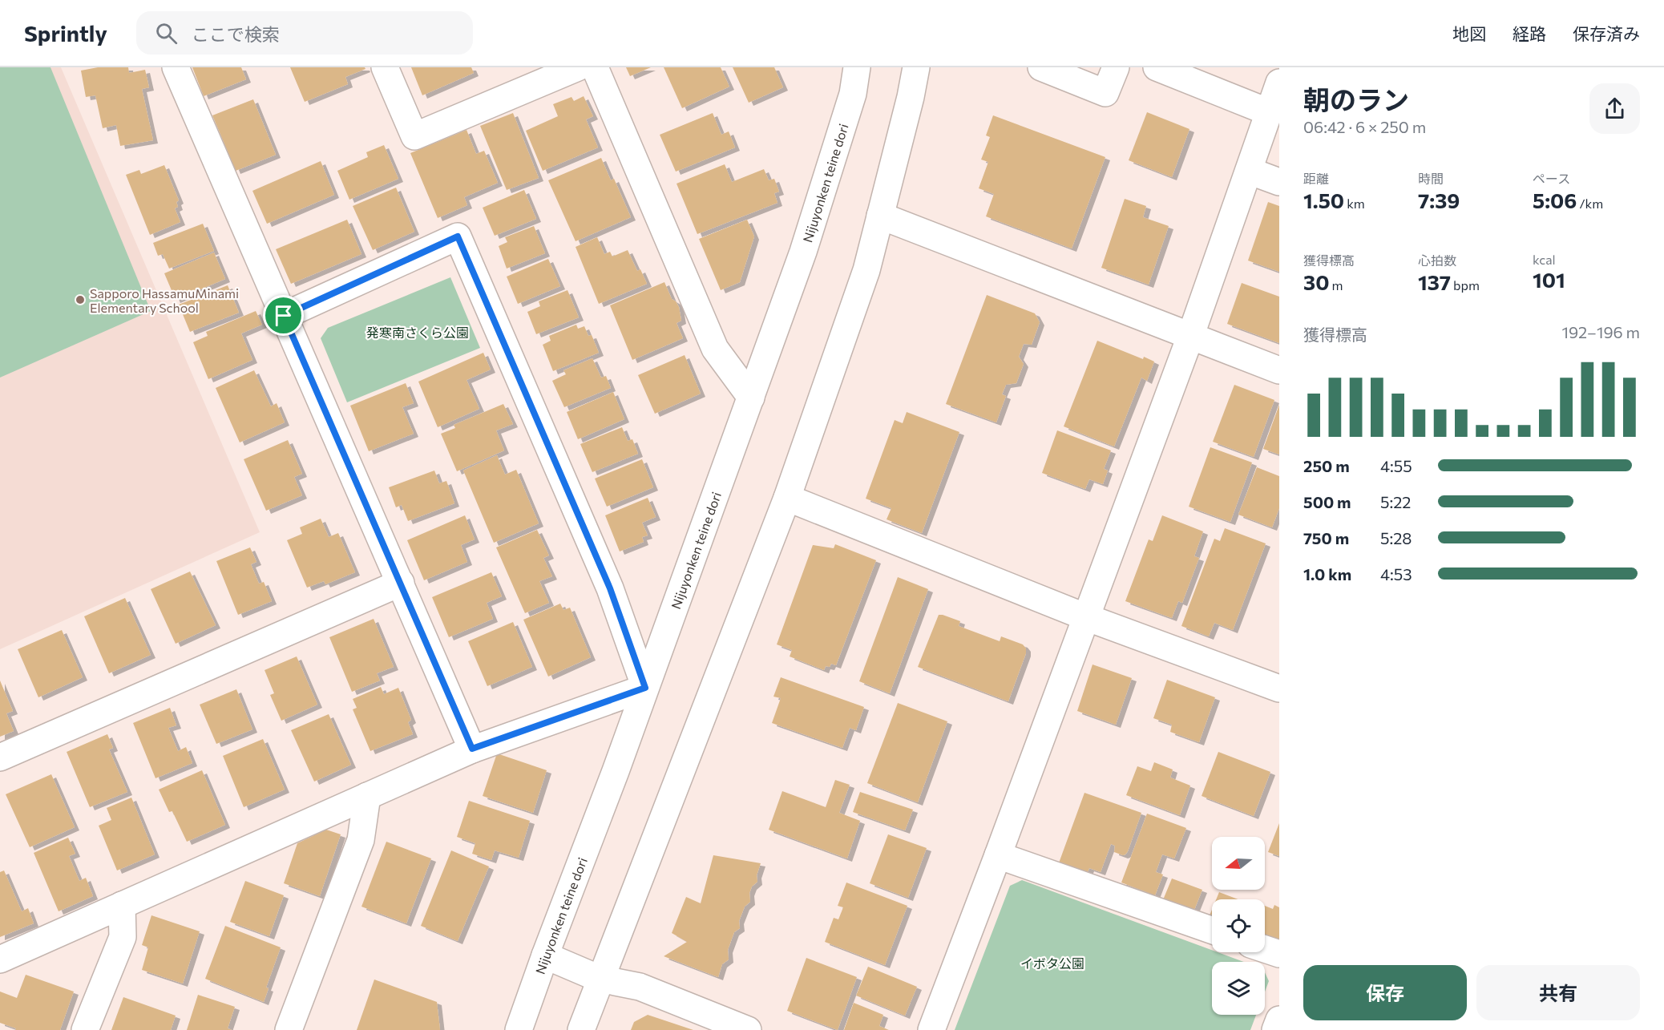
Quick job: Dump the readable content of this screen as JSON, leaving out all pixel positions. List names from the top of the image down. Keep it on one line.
{"streets":{"street":["Nijuyonken teine dori"]},"parks":["発寒南さくら公園","イボタ公園"],"places":["Sapporo HassamuMinami Elementary School"],"north":"left","page":{"header":"Sprintly","search":"ここで検索","nav":["地図","経路","保存済み"],"heading":["朝のラン","06:42 · 6 × 250 m"],"stats":[["距離","1.50 km"],["時間","7:39"],["ペース","5:06 /km"],["獲得標高","30 m"],["心拍数","137 bpm"],["kcal","101"]],"chart":["獲得標高","192–196 m"],"list":[{"name":"250 m","note":"4:55"},{"name":"500 m","note":"5:22"},{"name":"750 m","note":"5:28"},{"name":"1.0 km","note":"4:53"}],"buttons":["保存","共有"]}}
